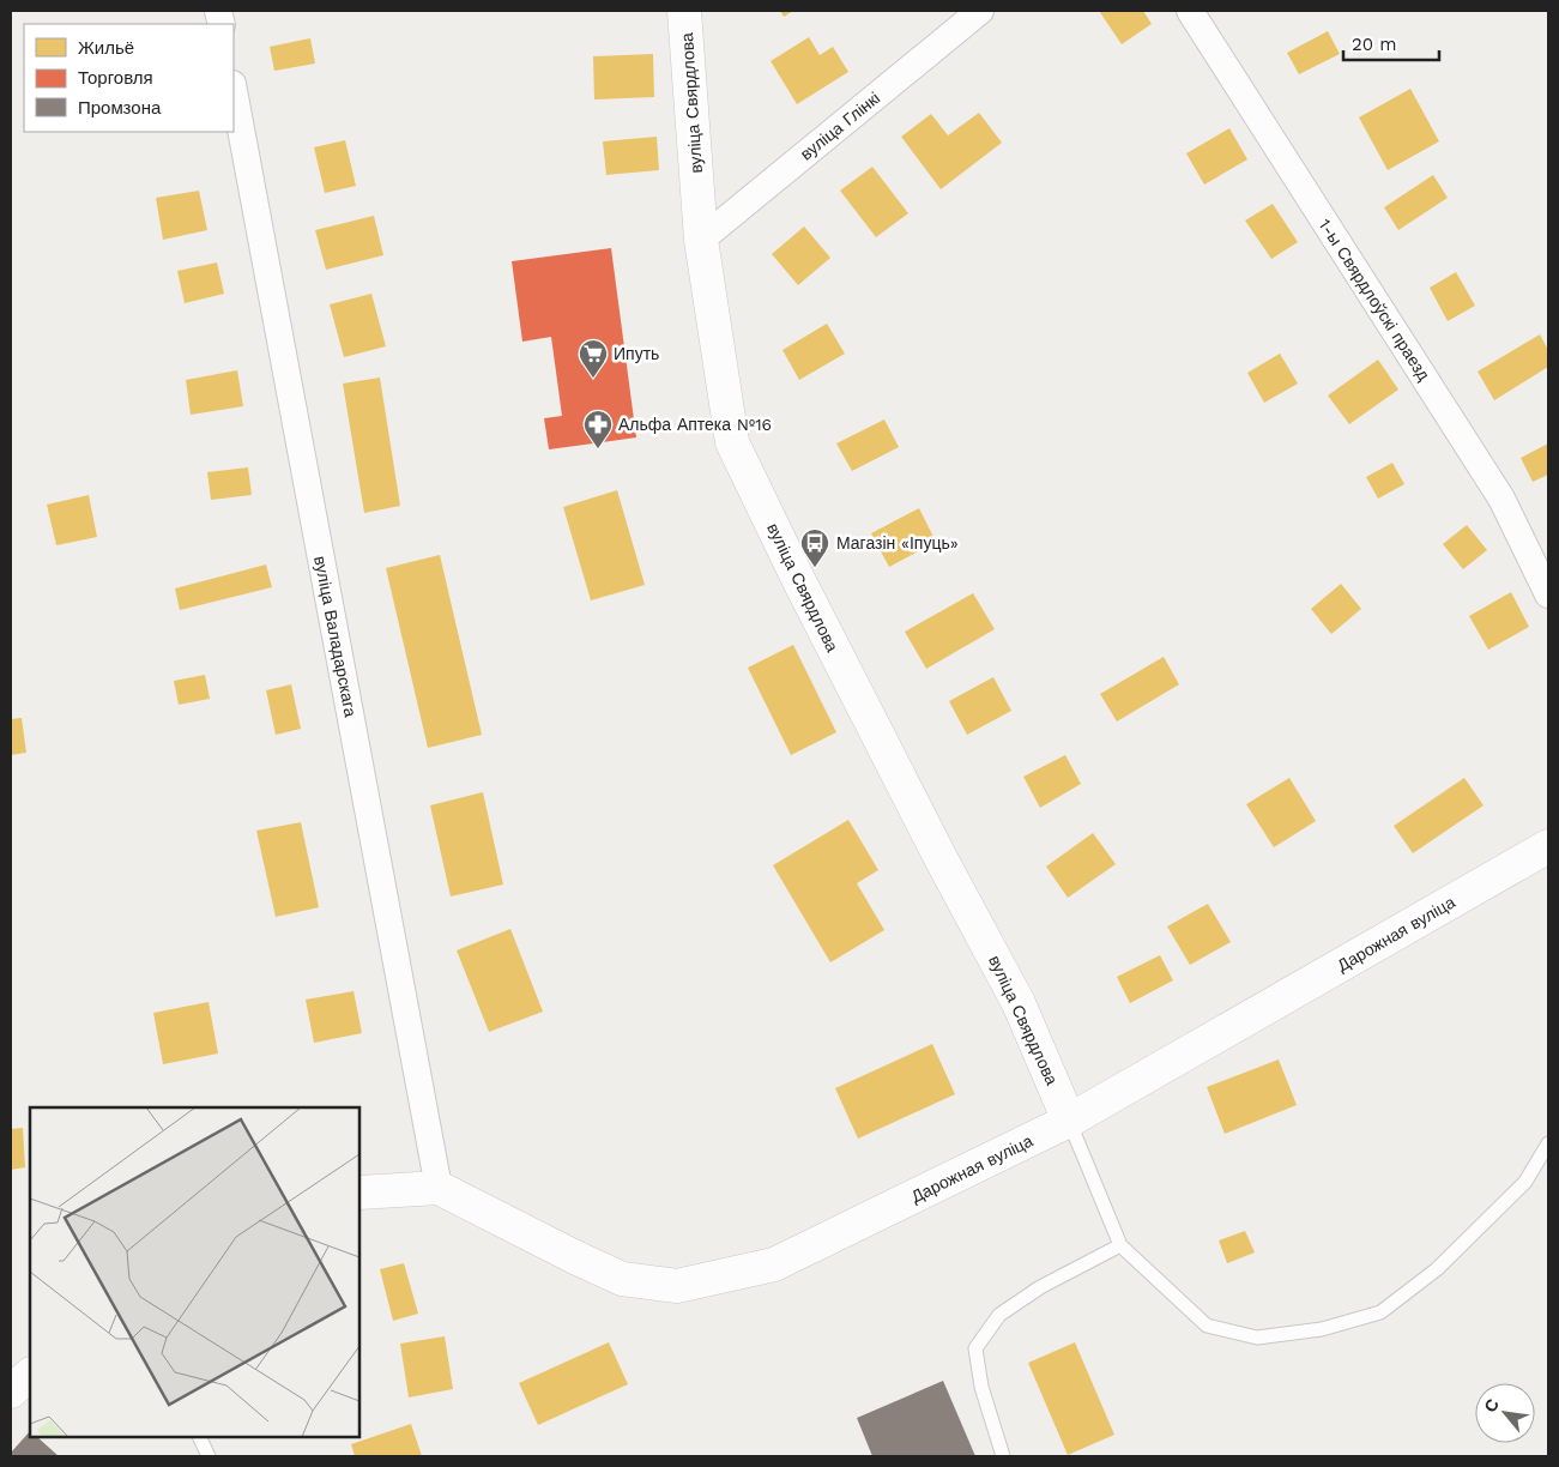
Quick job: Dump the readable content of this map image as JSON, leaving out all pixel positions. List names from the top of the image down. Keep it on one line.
{"streets":{"street":["вуліца Свярдлова","вуліца Глінкі","1-ы Свярдлоўскі праезд","вуліца Валадарскага","Дарожная вуліца"]},"crossings":[["вуліца Свярдлова","вуліца Глінкі"],["вуліца Свярдлова","Дарожная вуліца"],["вуліца Валадарскага","Дарожная вуліца"]],"places":{"supermarket":["Ипуть"],"pharmacy":["Альфа Аптека №16"],"bus stop":["Магазін «Іпуць»"]},"legend":["Жильё","Торговля","Промзона"],"scale_bar":"20 m","north":"top left"}
